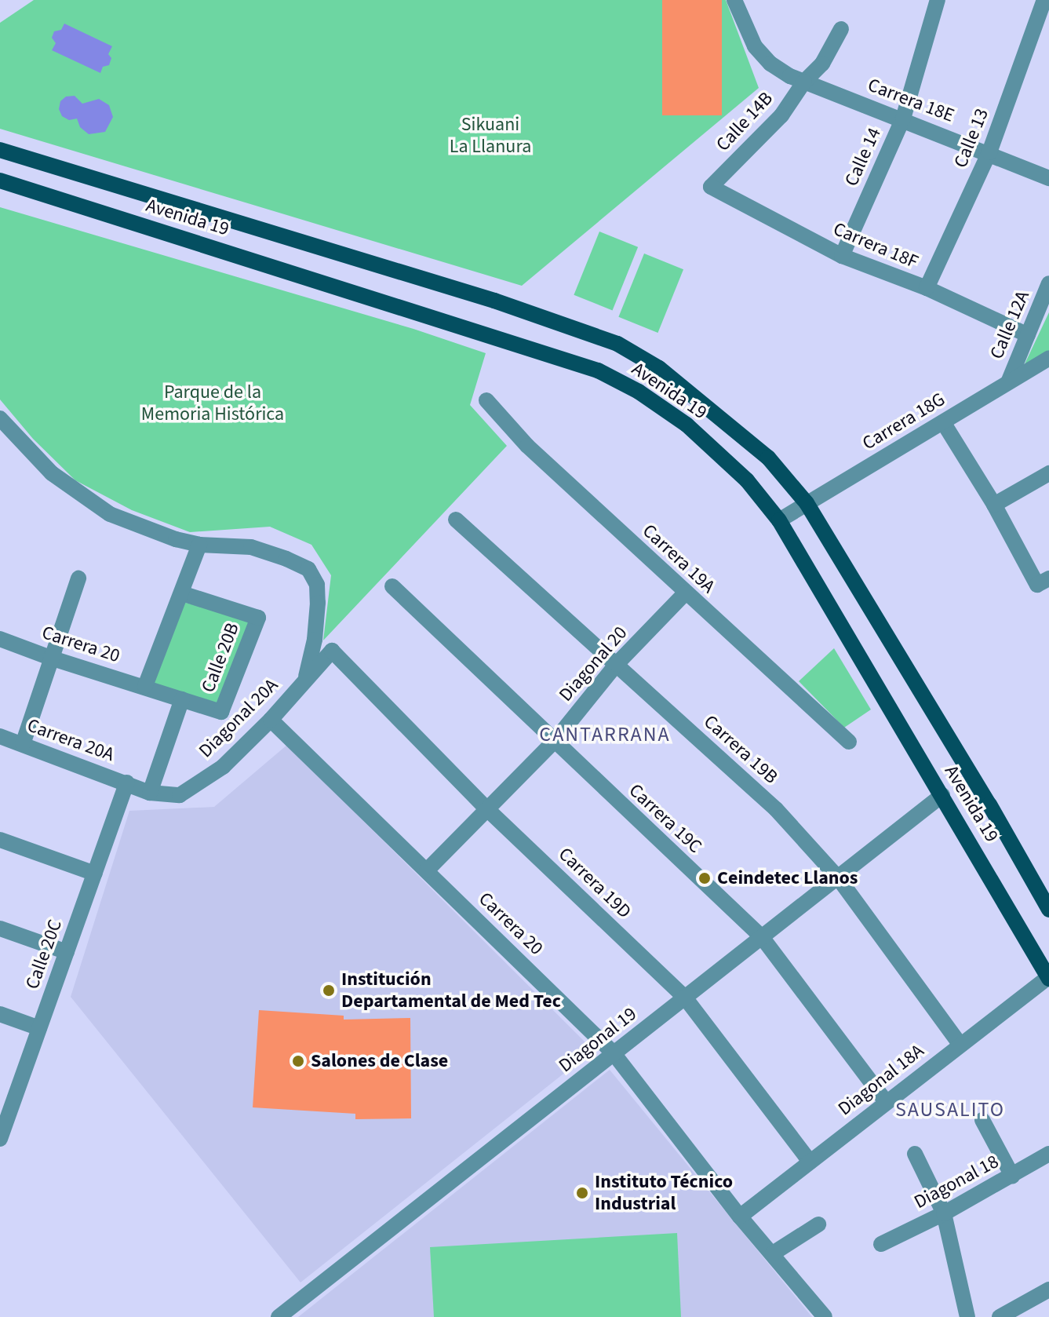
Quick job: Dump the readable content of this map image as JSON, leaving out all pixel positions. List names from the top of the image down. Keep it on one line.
{"streets":{"main road":["Avenida 19"],"street":["Carrera 18E","Calle 14B","Calle 13","Calle 14","Carrera 18F","Calle 12A","Carrera 18G","Carrera 19A","Carrera 20","Calle 20B","Diagonal 20","Diagonal 20A","Carrera 20A","Carrera 19B","Carrera 19C","Carrera 19D","Calle 20C","Diagonal 19","Diagonal 18A","Diagonal 18"]},"crossings":[["Carrera 18E","Calle 14B"],["Carrera 18E","Calle 13"],["Carrera 18E","Calle 14"],["Calle 14B","Carrera 18F"],["Calle 13","Carrera 18F"],["Calle 14","Carrera 18F"],["Avenida 19","Carrera 18G"],["Avenida 19","Diagonal 19"],["Avenida 19","Diagonal 18A"],["Carrera 18F","Calle 12A"],["Calle 12A","Carrera 18G"],["Carrera 19A","Diagonal 20"],["Carrera 20","Calle 20B"],["Carrera 20","Diagonal 20"],["Carrera 20","Diagonal 20A"],["Carrera 20","Diagonal 19"],["Carrera 20","Diagonal 18A"],["Calle 20B","Diagonal 20A"],["Diagonal 20","Carrera 19B"],["Diagonal 20","Carrera 19C"],["Diagonal 20","Carrera 19D"],["Diagonal 20A","Carrera 20A"],["Diagonal 20A","Carrera 19D"],["Diagonal 20A","Calle 20C"],["Carrera 20A","Calle 20C"],["Carrera 19B","Diagonal 19"],["Carrera 19B","Diagonal 18A"],["Carrera 19C","Diagonal 19"],["Carrera 19C","Diagonal 18A"],["Carrera 19D","Diagonal 19"],["Carrera 19D","Diagonal 18A"]],"districts":["CANTARRANA","SAUSALITO"],"parks":["Sikuani La Llanura","Parque de la Memoria Histórica"],"places":["Ceindetec Llanos","Institución Departamental de Med Tec","Salones de Clase","Instituto Técnico Industrial"]}
